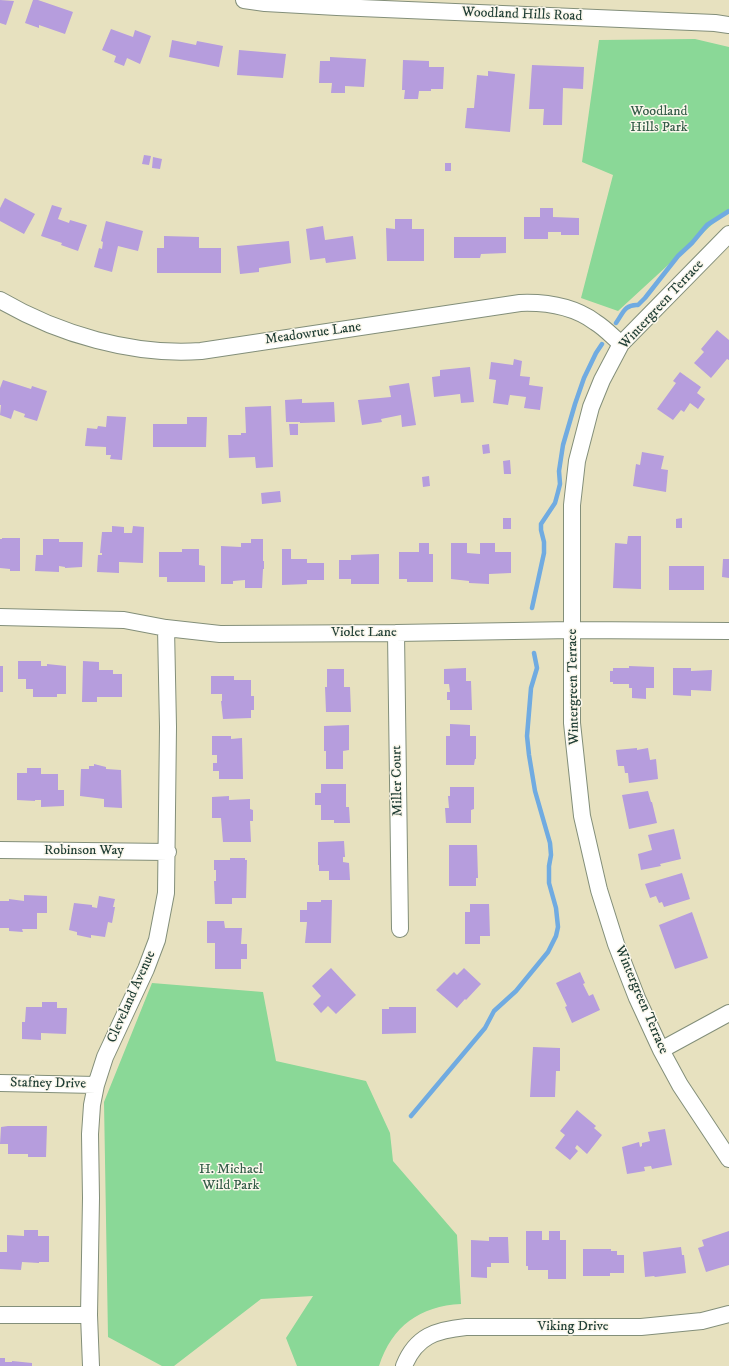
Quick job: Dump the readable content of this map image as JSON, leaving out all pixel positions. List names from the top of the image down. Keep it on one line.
{"streets":{"street":["Woodland Hills Road","Wintergreen Terrace","Meadowrue Lane","Violet Lane","Miller Court","Robinson Way","Cleveland Avenue","Stafney Drive","Viking Drive"]},"crossings":[["Wintergreen Terrace","Meadowrue Lane"],["Wintergreen Terrace","Violet Lane"],["Violet Lane","Miller Court"],["Violet Lane","Cleveland Avenue"],["Robinson Way","Cleveland Avenue"],["Cleveland Avenue","Stafney Drive"]],"parks":["Woodland Hills Park","H. Michael Wild Park"]}
